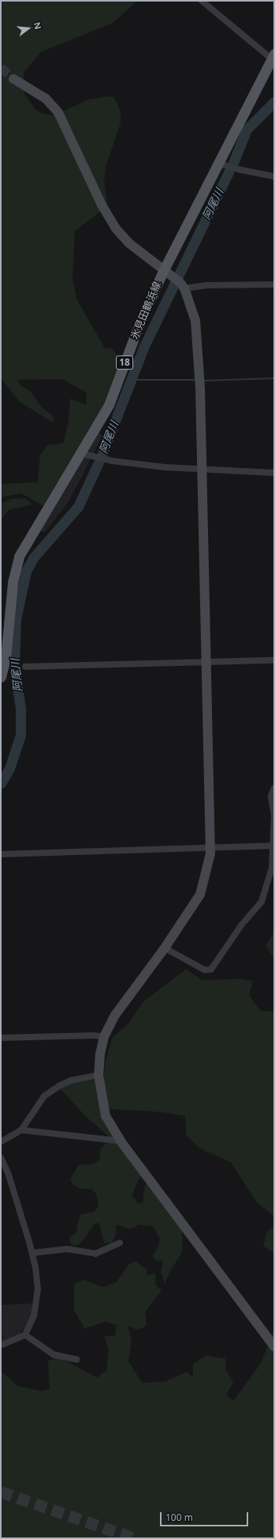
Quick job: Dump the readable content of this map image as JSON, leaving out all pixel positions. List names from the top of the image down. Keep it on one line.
{"streets":{"main road":["氷見田鶴浜線","18"]},"water":["阿尾川"],"scale_bar":"100 m","north":"right"}
